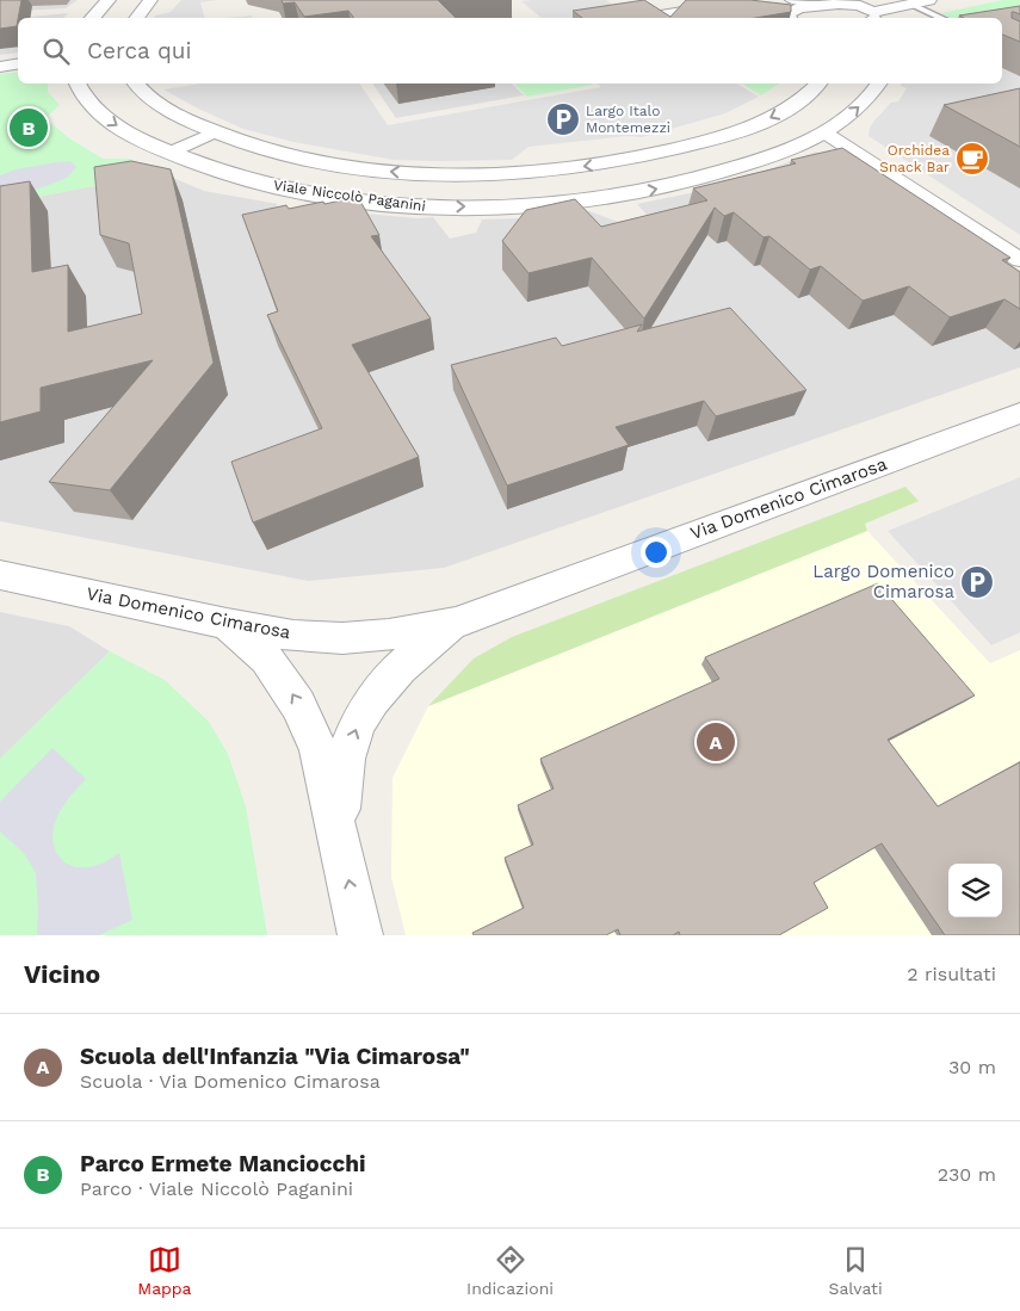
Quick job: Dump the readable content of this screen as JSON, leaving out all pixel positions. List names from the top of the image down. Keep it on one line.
{"streets":{"street":["Viale Niccolò Paganini","Via Domenico Cimarosa"]},"places":{"parking":["Largo Italo Montemezzi","Largo Domenico Cimarosa"],"cafe":["Orchidea Snack Bar"]},"page":{"search":"Cerca qui","pins":["B","A"],"heading":["Vicino","2 risultati"],"list":[{"mark":"A","name":"Scuola dell'Infanzia \"Via Cimarosa\"","note":"Scuola · Via Domenico Cimarosa","value":"30 m"},{"mark":"B","name":"Parco Ermete Manciocchi","note":"Parco · Viale Niccolò Paganini","value":"230 m"}],"nav":["Mappa","Indicazioni","Salvati"]}}
